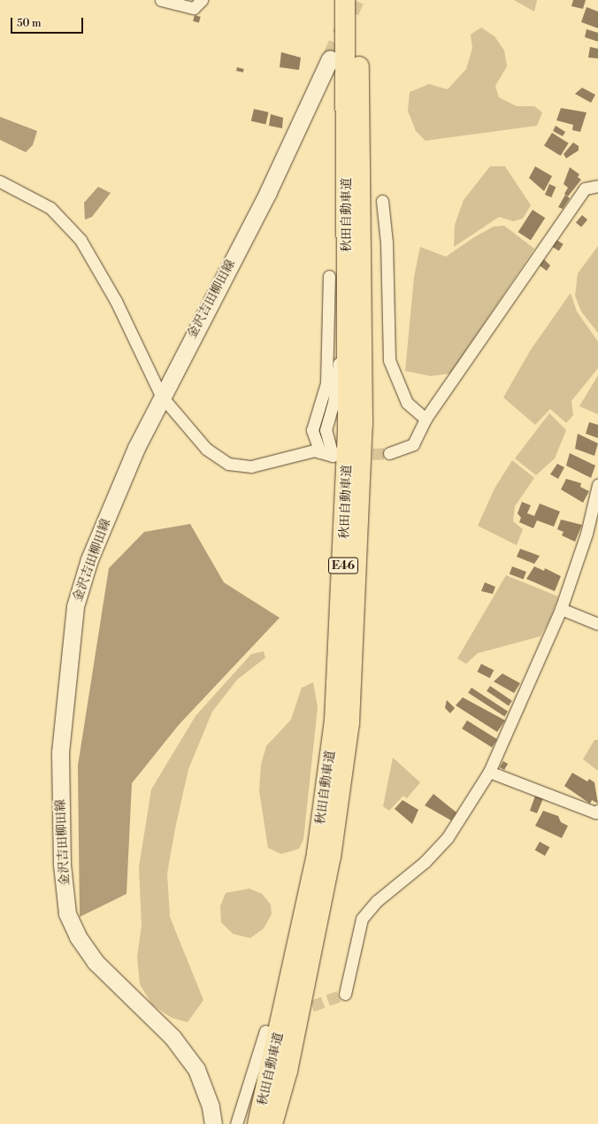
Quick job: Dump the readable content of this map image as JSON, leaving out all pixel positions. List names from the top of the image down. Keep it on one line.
{"streets":{"highway":["秋田自動車道","E46"],"main road":["金沢吉田柳田線"]},"scale_bar":"50 m"}
